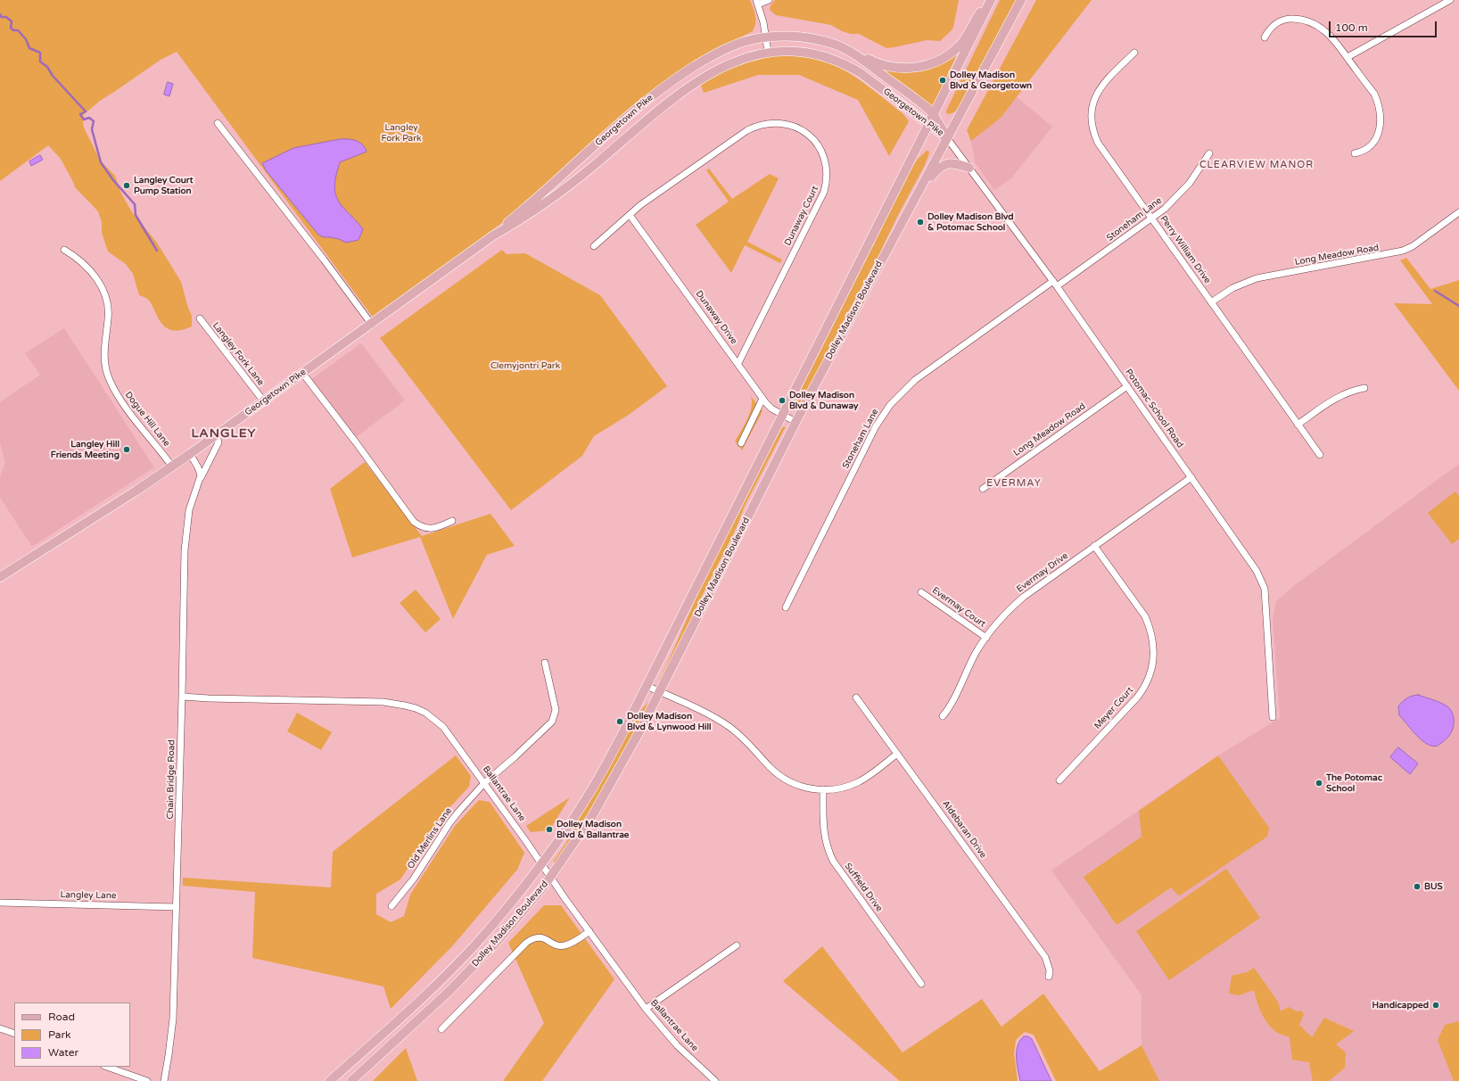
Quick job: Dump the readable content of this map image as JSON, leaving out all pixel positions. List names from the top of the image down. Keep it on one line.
{"streets":{"main road":["Georgetown Pike","Dolley Madison Boulevard"],"street":["Dunaway Court","Stoneham Lane","Perry William Drive","Long Meadow Road","Dunaway Drive","Langley Fork Lane","Potomac School Road","Dogue Hill Lane","Evermay Drive","Evermay Court","Meyer Court","Chain Bridge Road","Ballantrae Lane","Aldebaran Drive","Old Merlins Lane","Suffield Drive","Langley Lane"]},"crossings":[["Georgetown Pike","Dolley Madison Boulevard"],["Georgetown Pike","Langley Fork Lane"],["Georgetown Pike","Potomac School Road"],["Georgetown Pike","Dogue Hill Lane"],["Georgetown Pike","Chain Bridge Road"],["Dunaway Court","Dunaway Drive"],["Stoneham Lane","Perry William Drive"],["Stoneham Lane","Potomac School Road"],["Perry William Drive","Long Meadow Road"],["Long Meadow Road","Potomac School Road"],["Dolley Madison Boulevard","Dunaway Drive"],["Dolley Madison Boulevard","Potomac School Road"],["Dolley Madison Boulevard","Ballantrae Lane"],["Potomac School Road","Evermay Drive"],["Evermay Drive","Evermay Court"],["Evermay Drive","Meyer Court"],["Chain Bridge Road","Ballantrae Lane"],["Chain Bridge Road","Langley Lane"],["Ballantrae Lane","Old Merlins Lane"]],"districts":["CLEARVIEW MANOR","LANGLEY","EVERMAY"],"parks":["Langley Fork Park","Clemyjontri Park"],"places":["Dolley Madison Blvd & Georgetown","Langley Court Pump Station","Dolley Madison Blvd & Potomac School","Dolley Madison Blvd & Dunaway","Langley Hill Friends Meeting","Dolley Madison Blvd & Lynwood Hill","The Potomac School","Dolley Madison Blvd & Ballantrae","BUS","Handicapped"],"legend":["Road","Park","Water"],"scale_bar":"100 m"}
